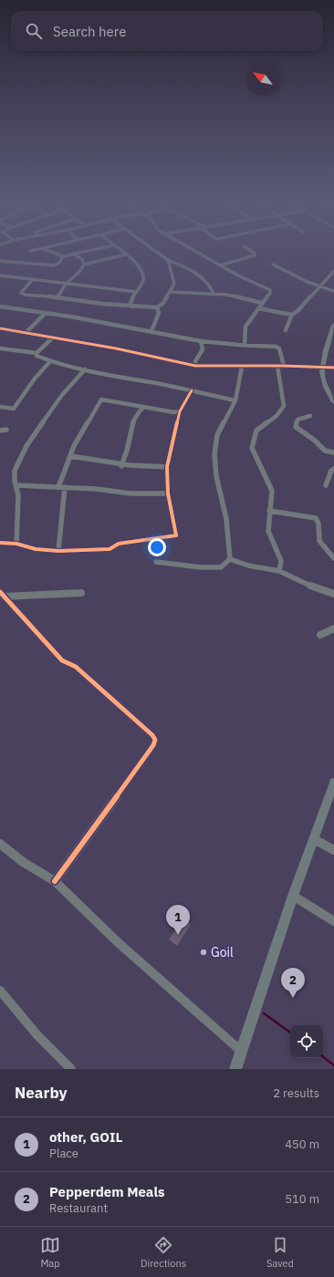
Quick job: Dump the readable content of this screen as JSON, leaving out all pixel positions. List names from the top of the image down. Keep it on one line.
{"places":["Goil"],"north":"top left","page":{"search":"Search here","pins":["1","2"],"heading":["Nearby","2 results"],"list":[{"mark":"1","name":"other, GOIL","note":"Place","value":"450 m"},{"mark":"2","name":"Pepperdem Meals","note":"Restaurant","value":"510 m"}],"nav":["Map","Directions","Saved"]}}
